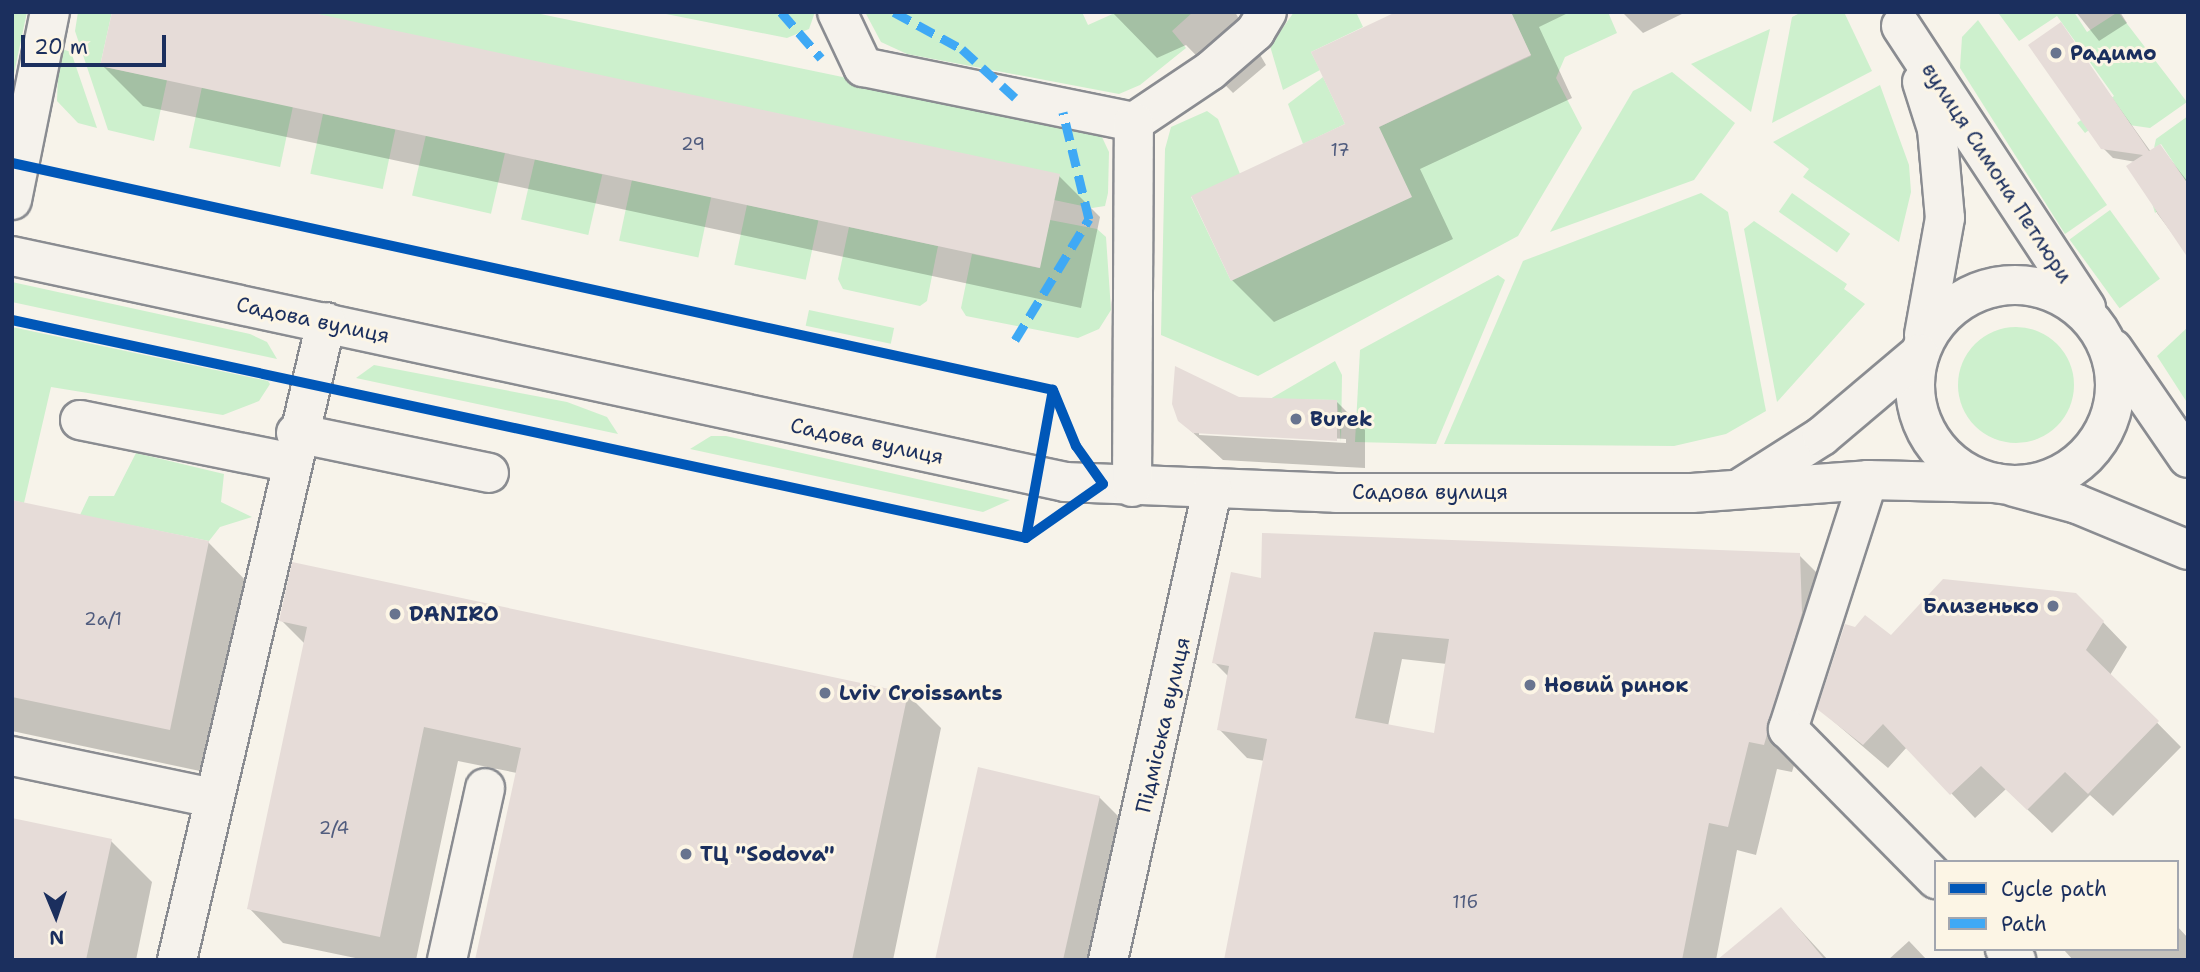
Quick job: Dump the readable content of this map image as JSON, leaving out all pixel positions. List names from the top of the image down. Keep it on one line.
{"streets":{"street":["вулиця Симона Петлюри","Садова вулиця","Підміська вулиця"]},"crossings":[["вулиця Симона Петлюри","Садова вулиця"],["Садова вулиця","Підміська вулиця"]],"places":["Радимо","Burek","Близенько","DANIRO","Новий ринок","Lviv Croissants","ТЦ \"Sodova\""],"house_numbers":["29","17","2а/1","2/4","11б"],"legend":["Cycle path","Path"],"scale_bar":"20 m","north":"bottom"}
